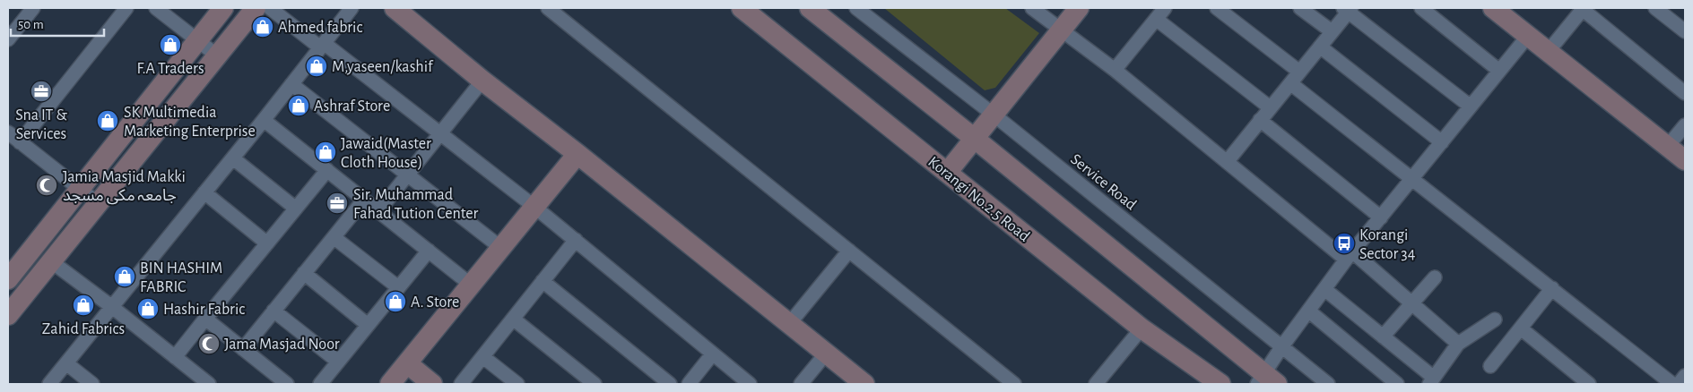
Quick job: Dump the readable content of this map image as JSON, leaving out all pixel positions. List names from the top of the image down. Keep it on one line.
{"streets":{"street":["Service Road","Korangi No.2.5 Road"]},"places":{"shop":["Ahmed fabric","F.A Traders","M,yaseen/kashif","Ashraf Store","SK Multimedia Marketing Enterprise","Jawaid(Master Cloth House)","BIN HASHIM FABRIC","A. Store","Zahid Fabrics","Hashir Fabric"],"office":["Sna IT & Services","Sir. Muhammad Fahad Tution Center"],"mosque":["Jamia Masjid Makki جامعہ مکی مسجد","Jama Masjad Noor"],"bus stop":["Korangi Sector 34"]},"scale_bar":"50 m"}
